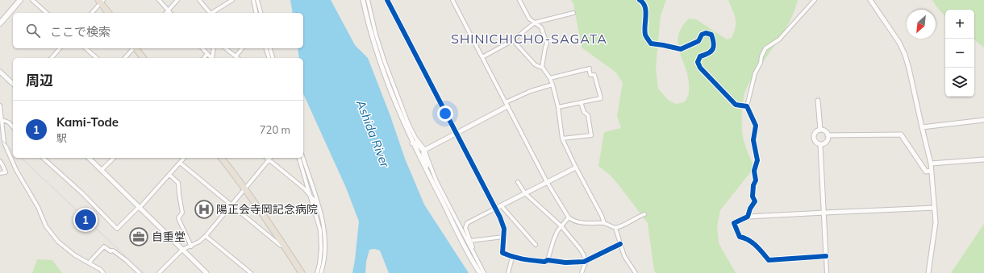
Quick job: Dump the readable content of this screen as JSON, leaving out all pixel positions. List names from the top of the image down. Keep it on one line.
{"districts":["SHINICHICHO-SAGATA"],"water":["Ashida River"],"places":{"hospital":["陽正会寺岡記念病院"],"office":["自重堂"]},"north":"bottom left","page":{"map_buttons":["+","−"],"search":"ここで検索","heading":"周辺","list":[{"mark":"1","name":"Kami-Tode","note":"駅","value":"720 m"}],"pins":"1"}}
